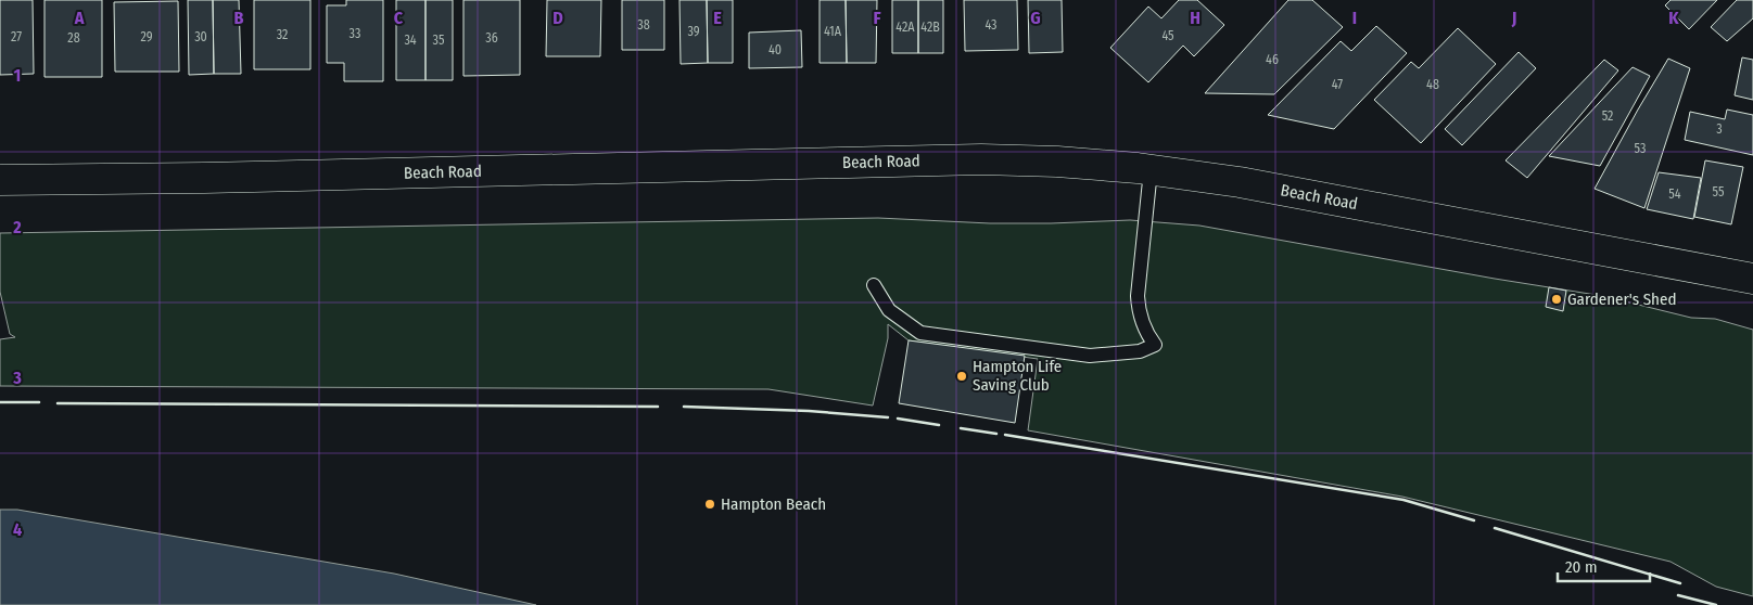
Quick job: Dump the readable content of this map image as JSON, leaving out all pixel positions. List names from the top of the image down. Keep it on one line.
{"streets":{"main road":["Beach Road"]},"places":["Gardener's Shed","Hampton Life Saving Club","Hampton Beach"],"house_numbers":["38","43","42A","42B","39","41A","33","32","45","27","29","30","28","36","34","35","40","46","47","48","52","3","53","55","54"],"scale_bar":"20 m","grid":{"columns":["A","B","C","D","E","F","G","H","I","J","K"],"rows":["1","2","3","4"]}}
